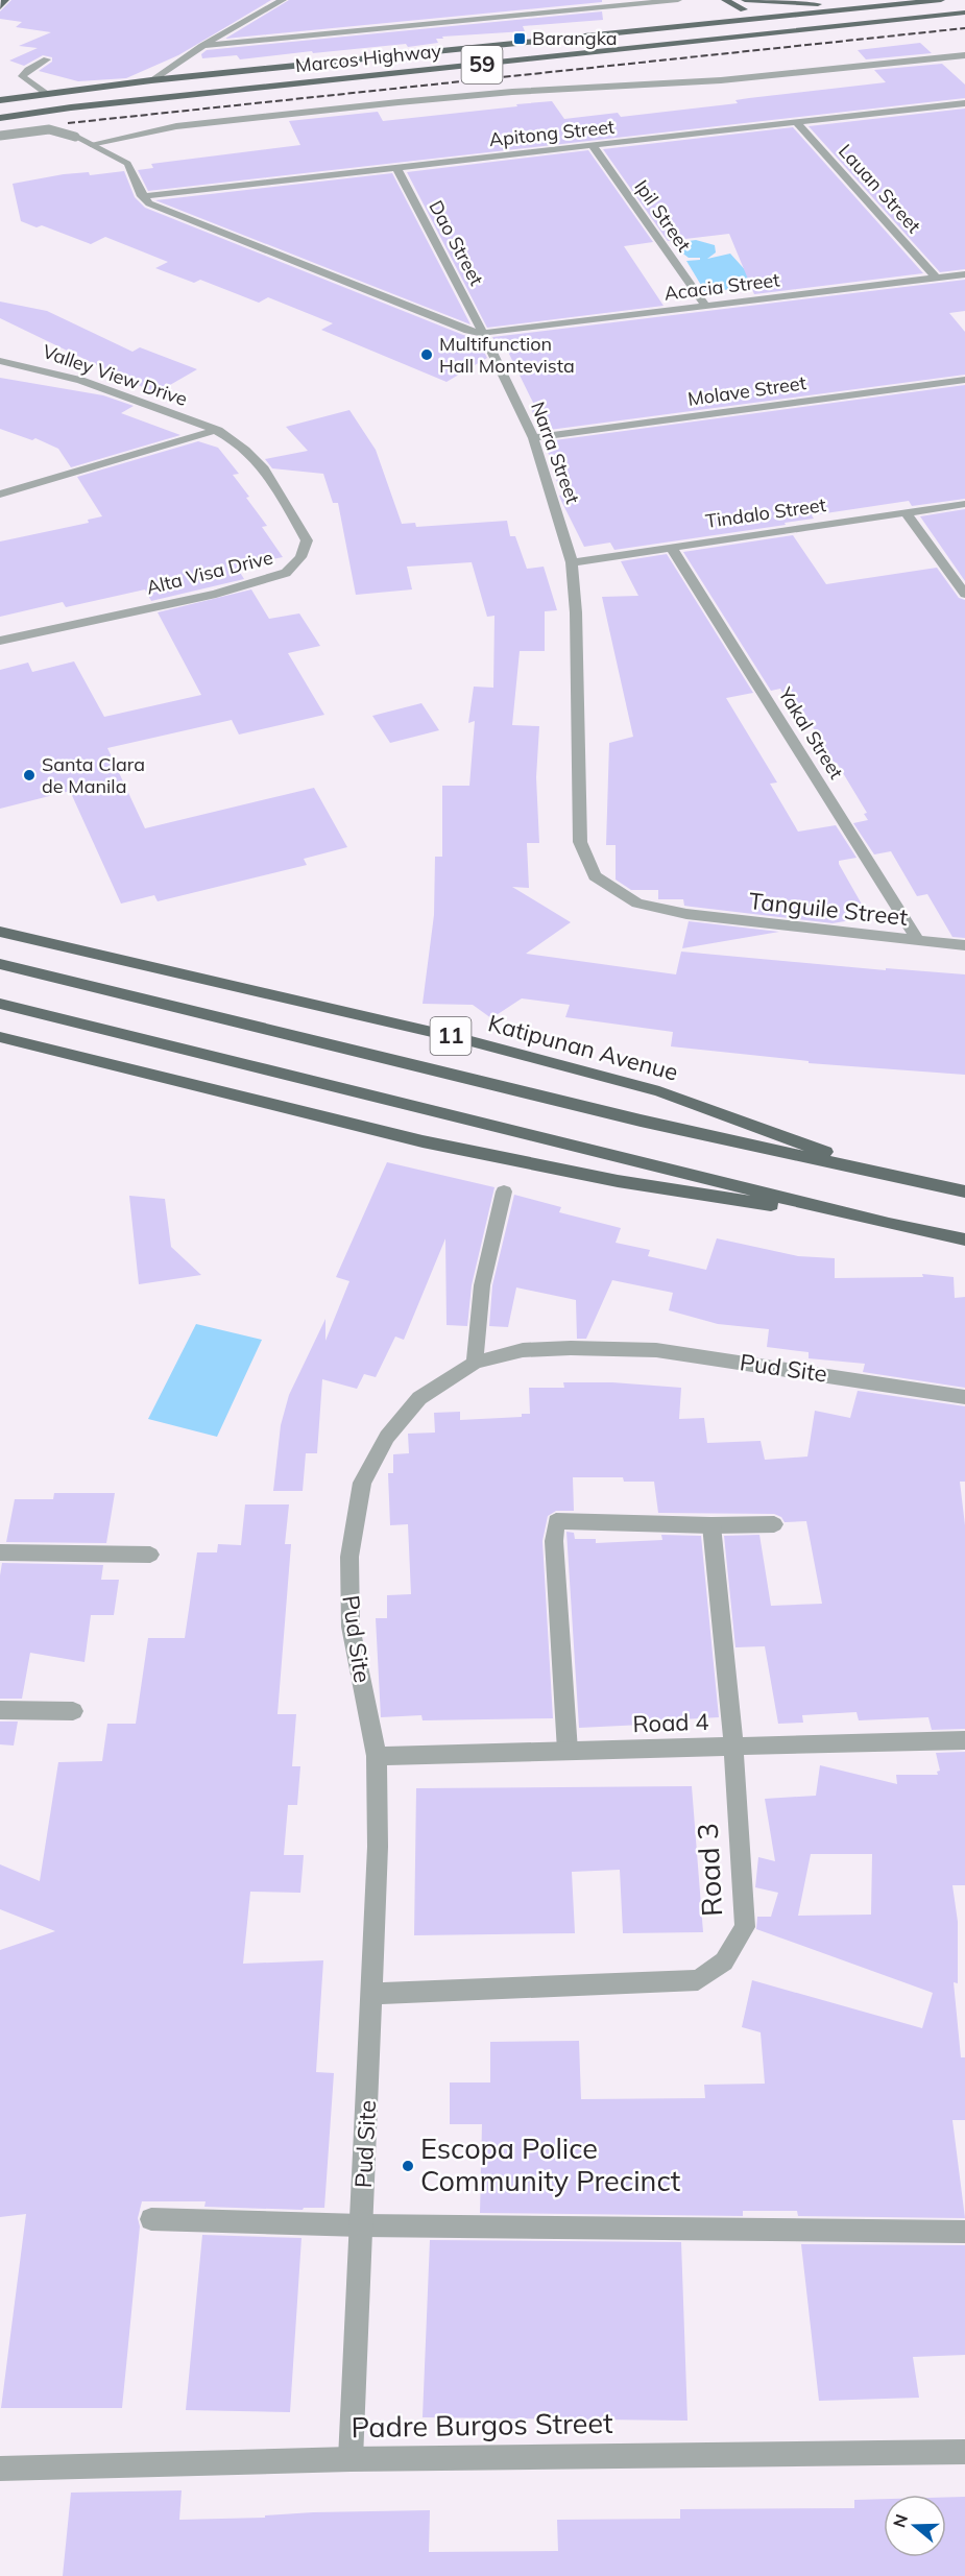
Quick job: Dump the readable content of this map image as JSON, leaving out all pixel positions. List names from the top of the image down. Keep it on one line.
{"streets":{"main road":["Marcos Highway","59","11","Katipunan Avenue"],"street":["Apitong Street","Lauan Street","Ipil Street","Dao Street","Acacia Street","Valley View Drive","Molave Street","Narra Street","Tindalo Street","Alta Visa Drive","Yakal Street","Tanguile Street","Pud Site","Road 4","Road 3","Padre Burgos Street"]},"crossings":[["Apitong Street","Lauan Street"],["Apitong Street","Ipil Street"],["Apitong Street","Dao Street"],["Lauan Street","Acacia Street"],["Ipil Street","Acacia Street"],["Dao Street","Acacia Street"],["Dao Street","Narra Street"],["Acacia Street","Narra Street"],["Valley View Drive","Alta Visa Drive"],["Molave Street","Narra Street"],["Narra Street","Tindalo Street"],["Narra Street","Tanguile Street"],["Tindalo Street","Yakal Street"],["Yakal Street","Tanguile Street"],["Pud Site","Road 4"],["Pud Site","Road 3"],["Pud Site","Padre Burgos Street"],["Road 4","Road 3"]],"places":{"transit":["Barangka"],"other":["Multifunction Hall Montevista","Santa Clara de Manila","Escopa Police Community Precinct"]},"north":"left"}
